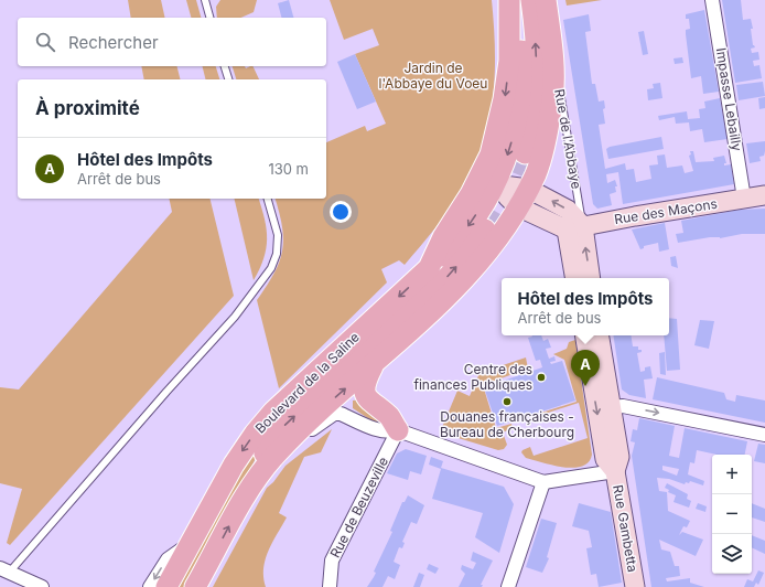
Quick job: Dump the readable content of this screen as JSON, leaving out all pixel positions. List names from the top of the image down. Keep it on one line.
{"streets":{"main road":["Rue de l'Abbaye","Rue des Maçons","Boulevard de la Saline","Rue Gambetta"],"street":["Impasse Lebailly","Rue de Beuzeville"]},"crossings":[["Impasse Lebailly","Rue des Maçons"],["Rue de l'Abbaye","Rue des Maçons"],["Rue de l'Abbaye","Boulevard de la Saline"]],"parks":["Jardin de l'Abbaye du Voeu"],"places":["Centre des finances Publiques","Douanes françaises - Bureau de Cherbourg"],"page":{"search":"Rechercher","heading":"À proximité","list":[{"mark":"A","name":"Hôtel des Impôts","note":"Arrêt de bus","value":"130 m"}],"popup":["Hôtel des Impôts","Arrêt de bus"],"pins":"A","map_buttons":["+","−"]}}
